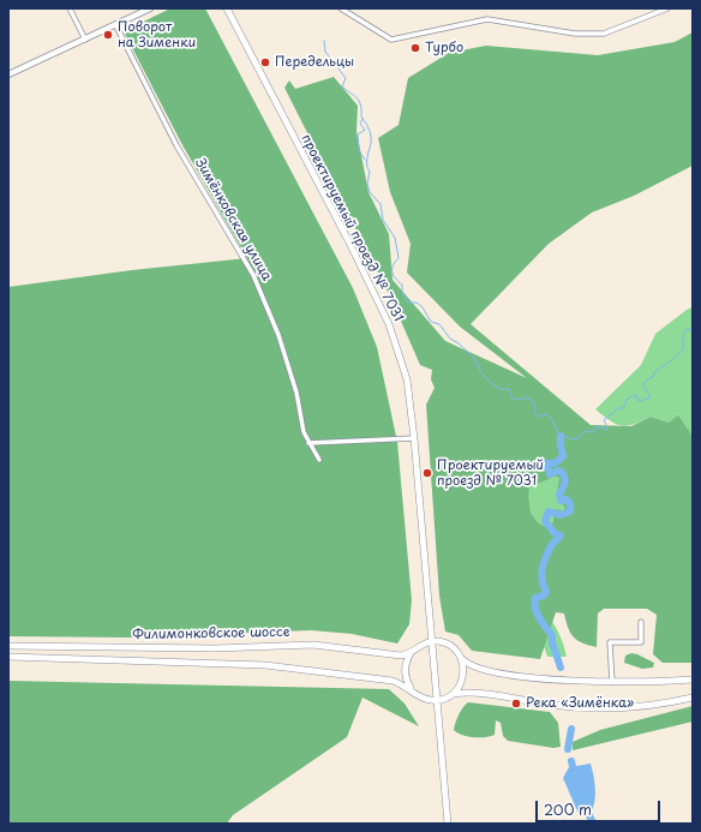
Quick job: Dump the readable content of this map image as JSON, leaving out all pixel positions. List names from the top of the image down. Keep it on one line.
{"streets":{"main road":["проектируемый проезд № 7031","Филимонковское шоссе"],"street":["Зимёнковская улица"]},"crossings":[["проектируемый проезд № 7031","Филимонковское шоссе"]],"places":["Поворот на Зименки","Турбо","Передельцы","Проектируемый проезд № 7031","Река «Зимёнка»"],"scale_bar":"200 m"}
